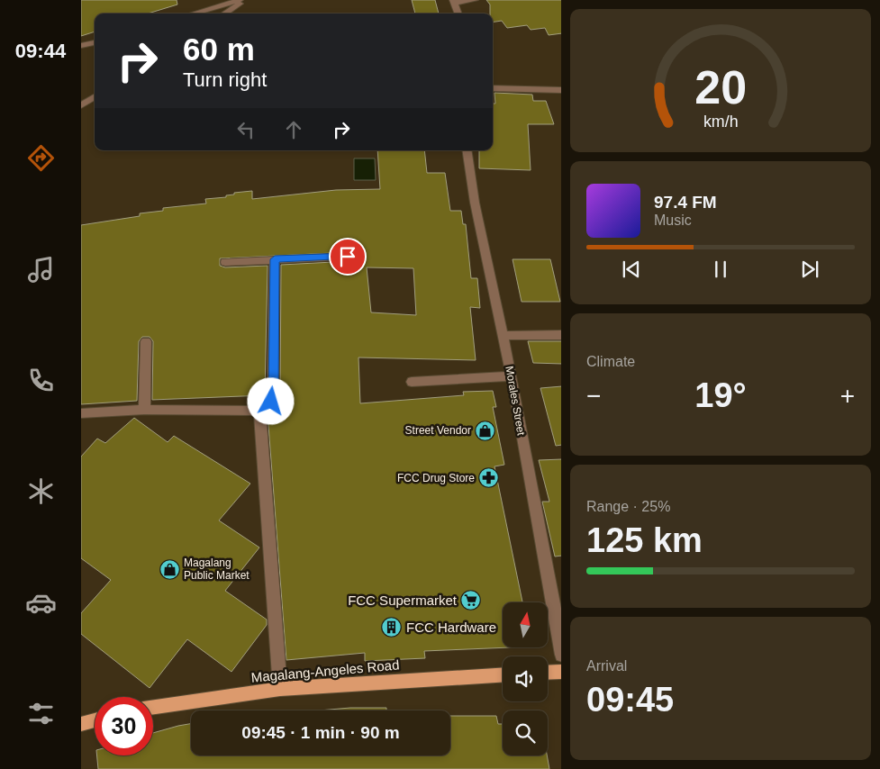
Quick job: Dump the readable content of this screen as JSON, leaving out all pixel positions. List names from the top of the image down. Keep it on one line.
{"streets":{"main road":["Magalang-Angeles Road"],"street":["Morales Street"]},"places":{"shop":["Street Vendor","Magalang Public Market"],"pharmacy":["FCC Drug Store"],"supermarket":["FCC Supermarket"],"building":["FCC Hardware"]},"north":"top","page":{"tabs":"09:44","turn":["60 m","Turn right"],"song":["97.4 FM","Music"],"tile":["Climate",["Range · 25%","125 km"],["Arrival","09:45"]],"heat":["−","19°","+"],"limit":"30","trip":"09:45 · 1 min · 90 m","gauge":["20","km/h"]}}
